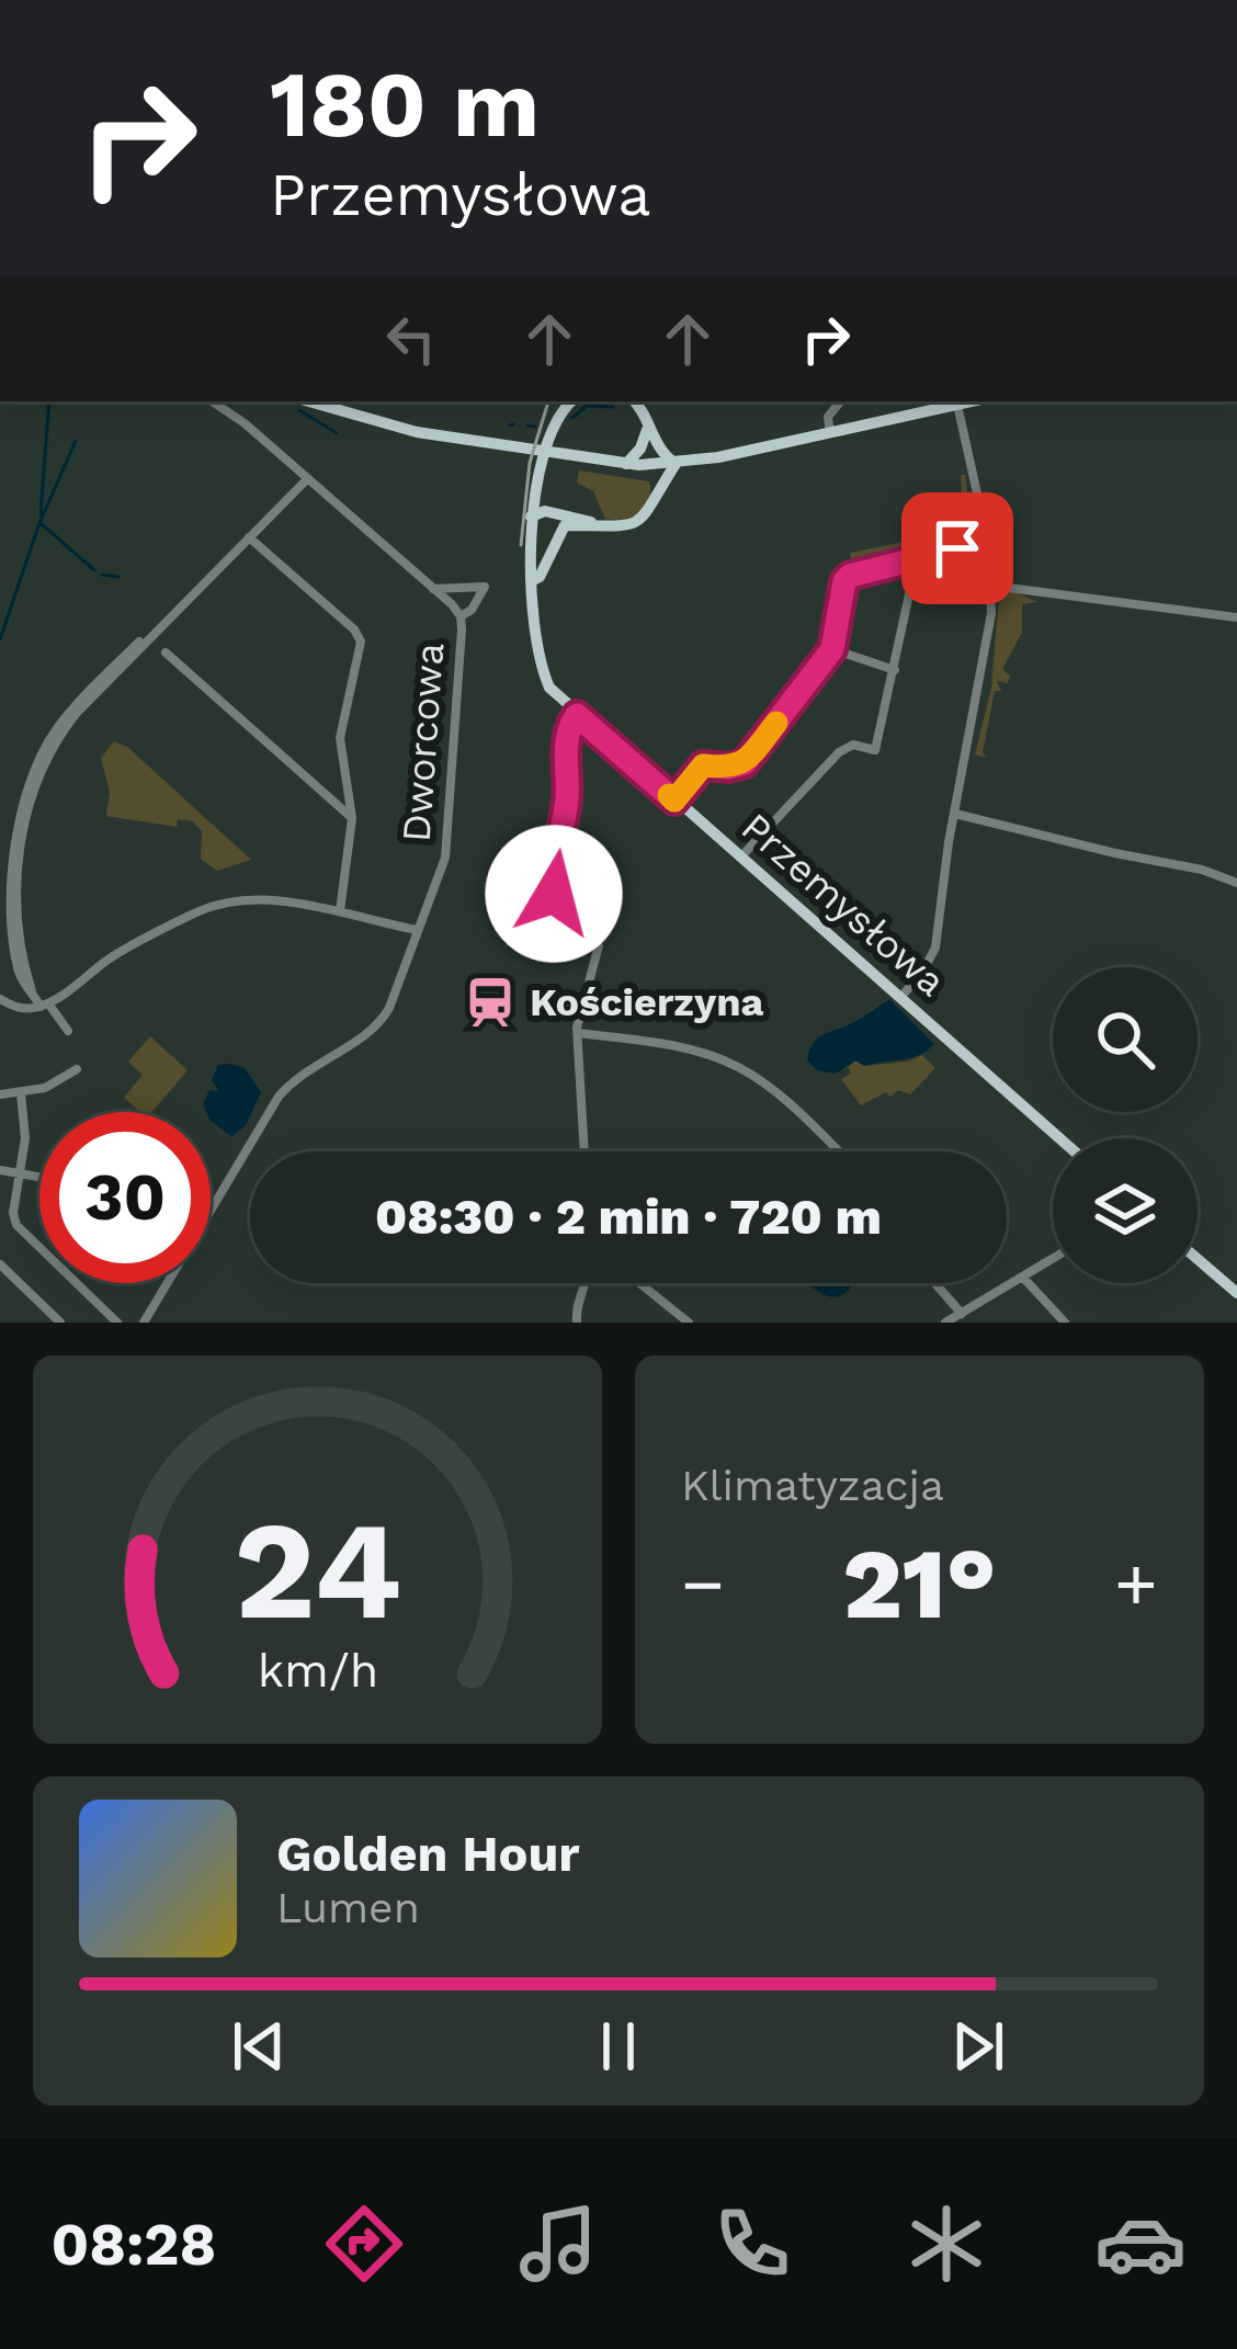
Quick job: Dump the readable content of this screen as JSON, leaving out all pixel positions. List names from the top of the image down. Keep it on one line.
{"streets":{"main road":["Przemysłowa"],"street":["Dworcowa"]},"places":{"station":["Kościerzyna"]},"page":{"turn":["180 m","Przemysłowa"],"limit":"30","trip":"08:30 · 2 min · 720 m","tile":"Klimatyzacja","heat":["−","21°","+"],"song":["Golden Hour","Lumen"],"tabs":"08:28","gauge":["24","km/h"]}}
